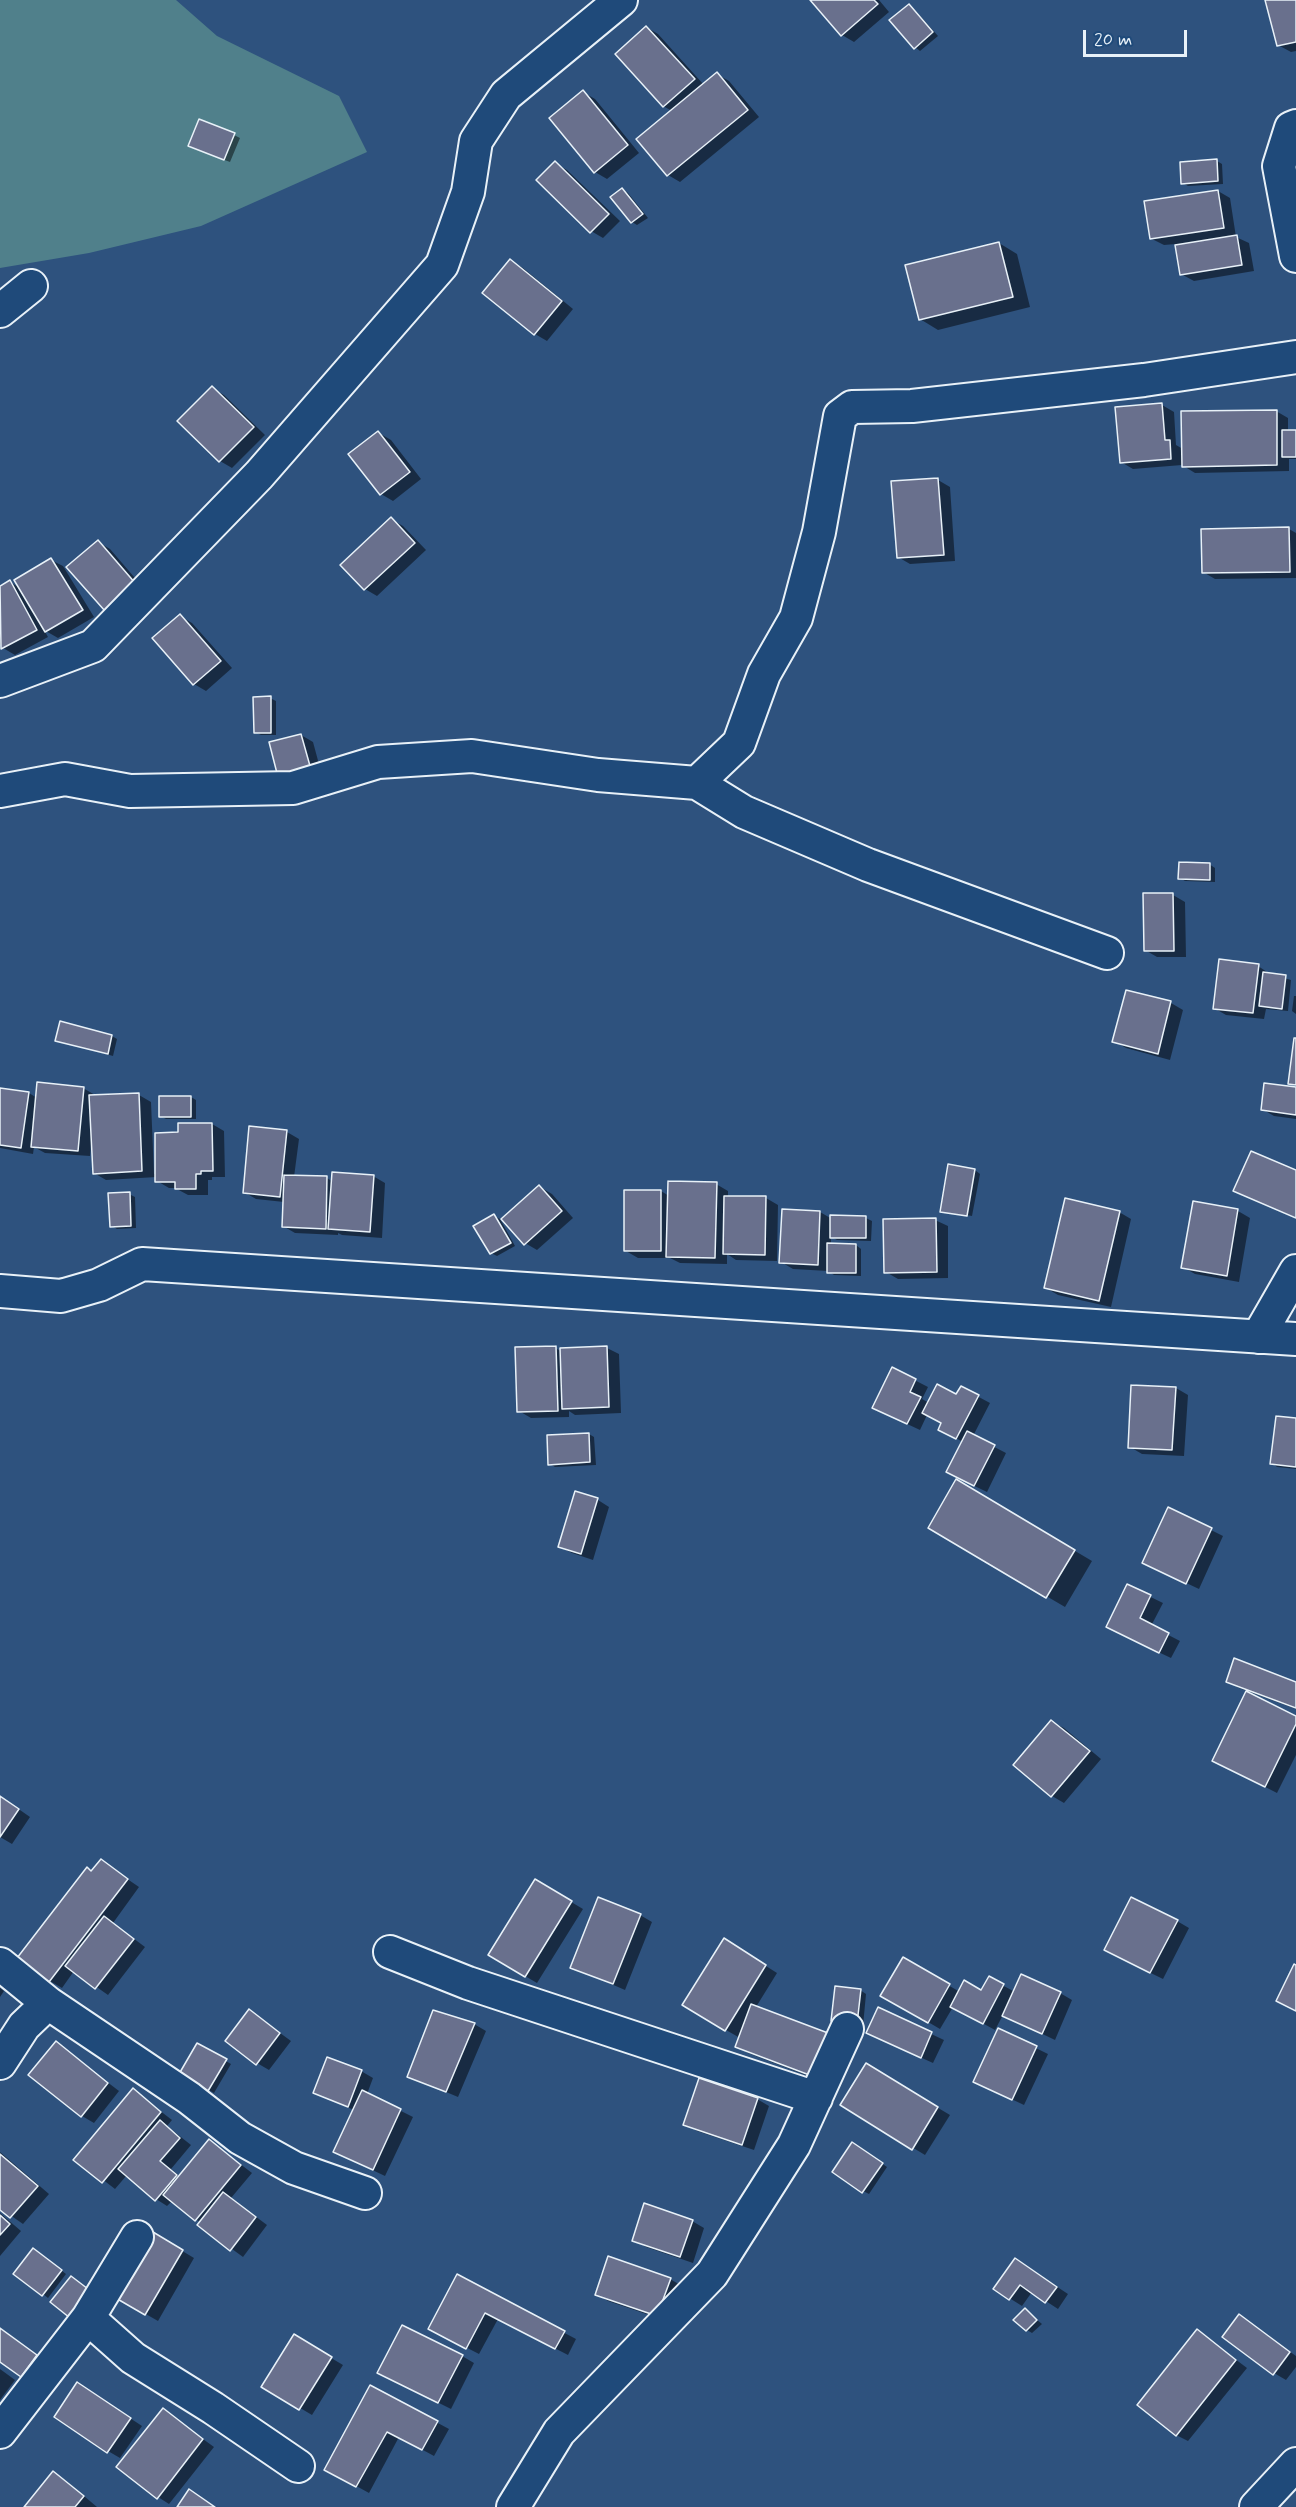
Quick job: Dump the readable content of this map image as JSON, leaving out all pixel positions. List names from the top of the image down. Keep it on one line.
{"scale_bar":"20 m"}
